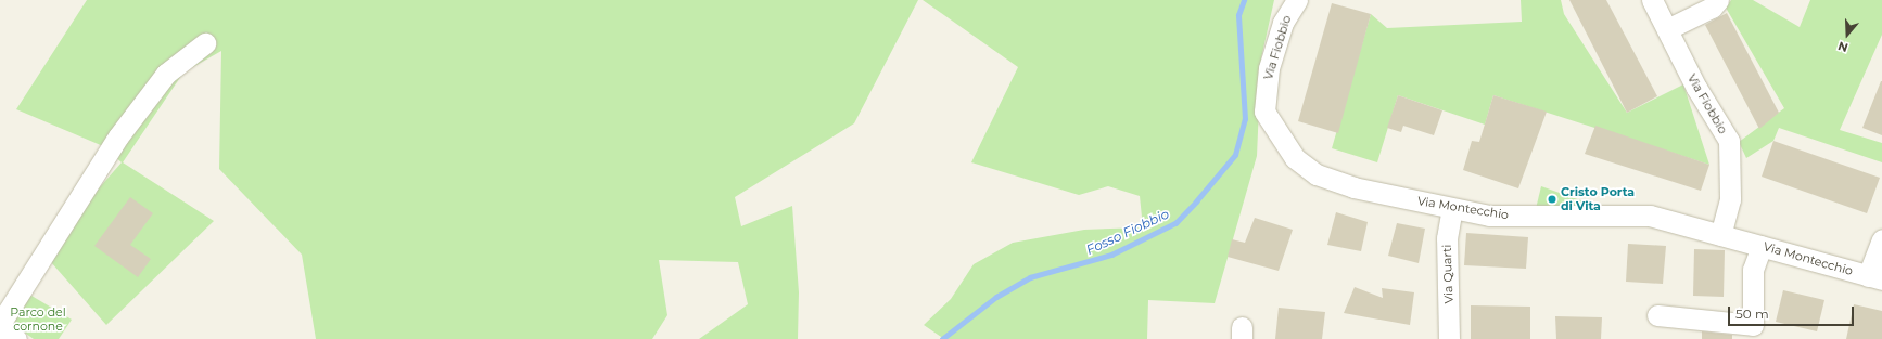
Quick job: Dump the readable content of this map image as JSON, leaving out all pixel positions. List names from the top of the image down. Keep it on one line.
{"streets":{"street":["Via Fiobbio","Via Montecchio","Via Quarti"]},"crossings":[["Via Fiobbio","Via Montecchio"],["Via Montecchio","Via Quarti"]],"water":["Fosso Fiobbio"],"parks":["Parco del cornone"],"places":["Cristo Porta di Vita"],"scale_bar":"50 m","north":"bottom"}
